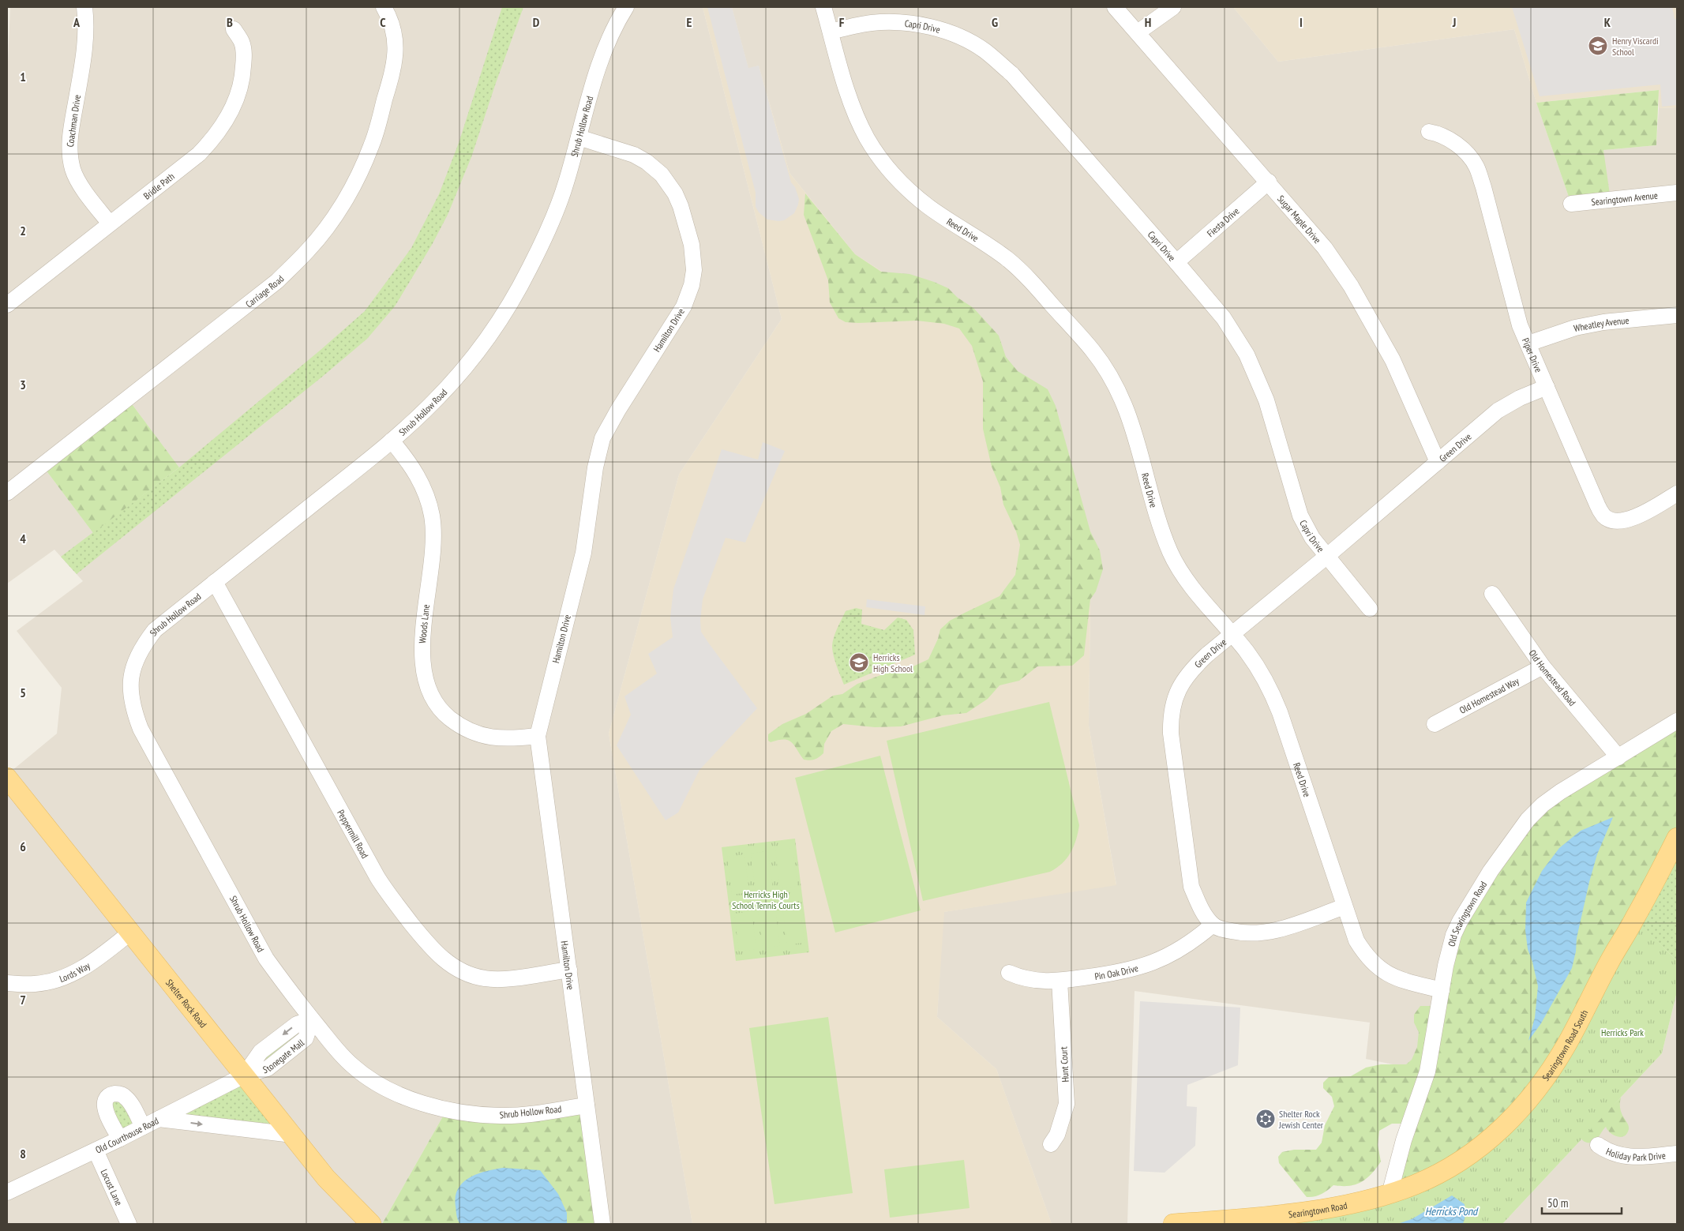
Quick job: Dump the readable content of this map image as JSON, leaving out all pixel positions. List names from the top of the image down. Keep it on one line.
{"streets":{"main road":["Shelter Rock Road","Searingtown Road South","Searingtown Road"],"street":["Capri Drive","Coachman Drive","Shrub Hollow Road","Bridle Path","Searingtown Avenue","Sugar Maple Drive","Fiesta Drive","Reed Drive","Carriage Road","Wheatley Avenue","Hamilton Drive","Piper Drive","Green Drive","Woods Lane","Old Homestead Road","Old Homestead Way","Peppermill Road","Old Searingtown Road","Lords Way","Pin Oak Drive","Stonegate Mall","Hunt Court","Old Courthouse Road","Holiday Park Drive","Locust Lane"]},"crossings":[["Capri Drive","Fiesta Drive"],["Capri Drive","Reed Drive"],["Capri Drive","Green Drive"],["Coachman Drive","Bridle Path"],["Shrub Hollow Road","Hamilton Drive"],["Shrub Hollow Road","Woods Lane"],["Shrub Hollow Road","Peppermill Road"],["Shrub Hollow Road","Stonegate Mall"],["Sugar Maple Drive","Fiesta Drive"],["Sugar Maple Drive","Green Drive"],["Reed Drive","Green Drive"],["Reed Drive","Old Searingtown Road"],["Wheatley Avenue","Piper Drive"],["Hamilton Drive","Woods Lane"],["Hamilton Drive","Peppermill Road"],["Piper Drive","Green Drive"],["Green Drive","Pin Oak Drive"],["Old Homestead Road","Old Homestead Way"],["Old Homestead Road","Old Searingtown Road"],["Old Searingtown Road","Searingtown Road South"],["Old Searingtown Road","Searingtown Road"],["Lords Way","Shelter Rock Road"],["Pin Oak Drive","Hunt Court"],["Shelter Rock Road","Stonegate Mall"],["Shelter Rock Road","Old Courthouse Road"],["Searingtown Road South","Searingtown Road"],["Stonegate Mall","Old Courthouse Road"],["Old Courthouse Road","Locust Lane"]],"water":["Herricks Pond"],"parks":["Herricks High School Tennis Courts","Herricks Park"],"places":{"school or university":["Henry Viscardi School","Herricks High School"],"synagogue":["Shelter Rock Jewish Center"]},"scale_bar":"50 m","grid":{"columns":["A","B","C","D","E","F","G","H","I","J","K"],"rows":["1","2","3","4","5","6","7","8"]}}
